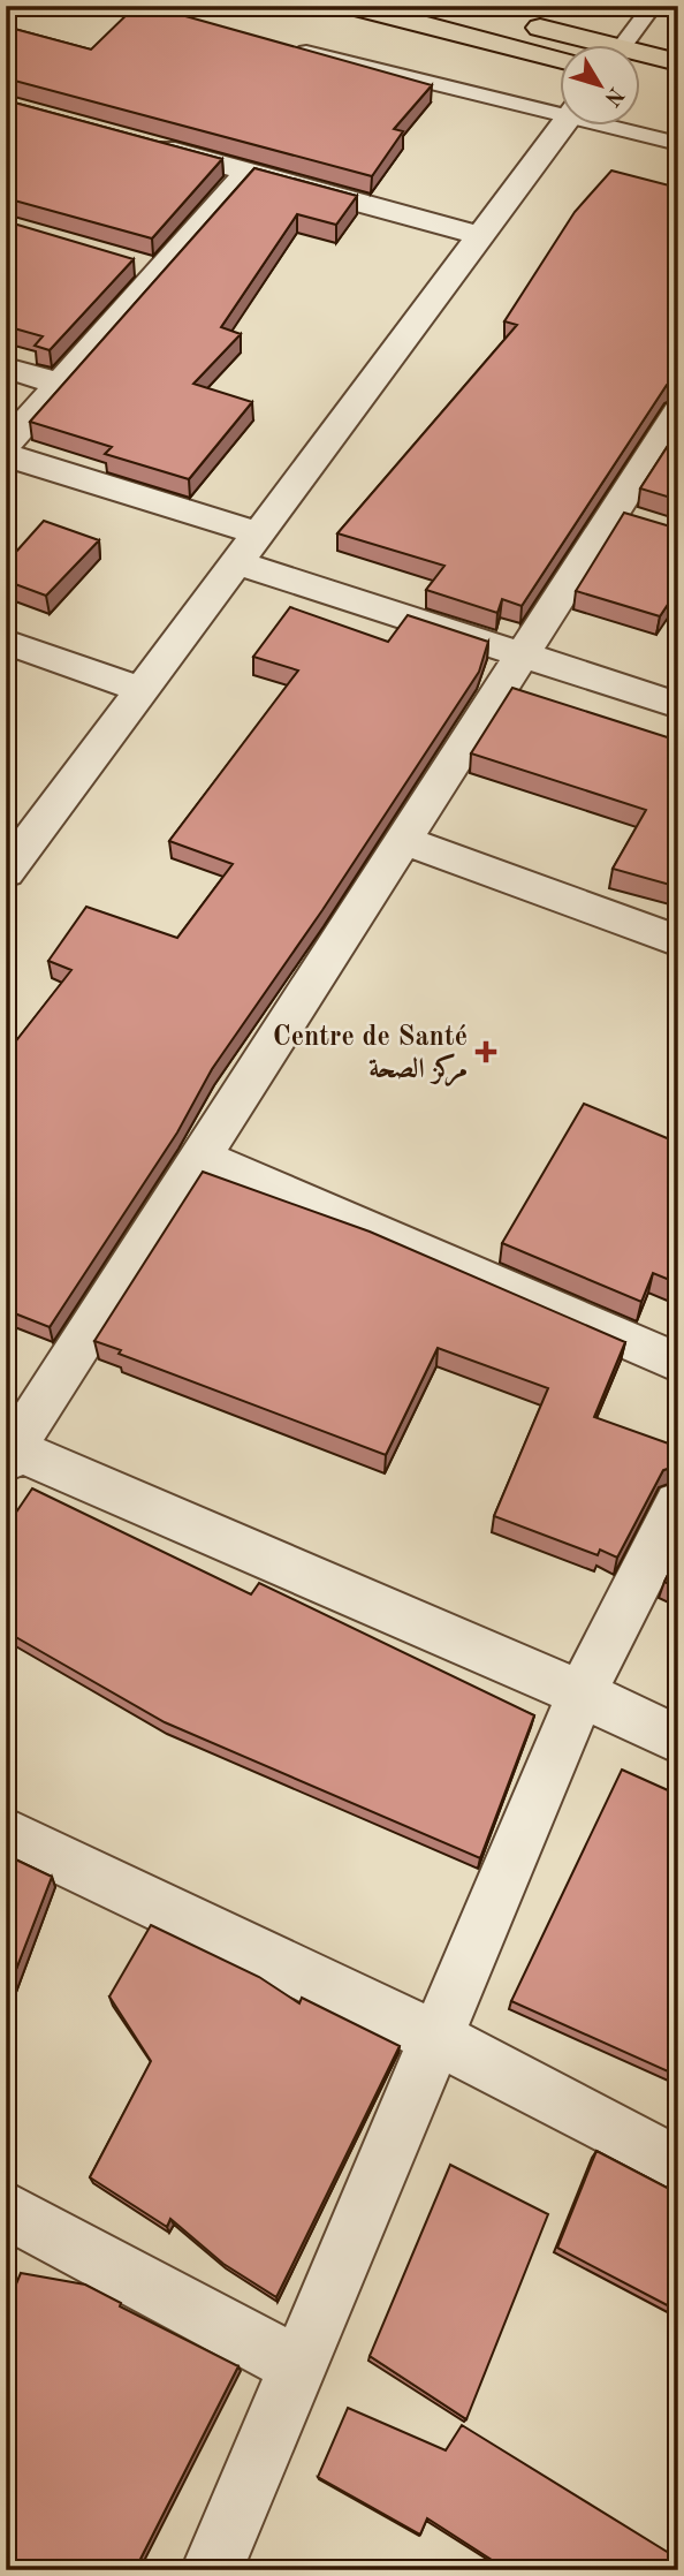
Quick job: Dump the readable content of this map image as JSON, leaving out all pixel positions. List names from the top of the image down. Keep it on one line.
{"places":{"health":["Centre de Santé مركز الصحة"]},"north":"bottom right"}
